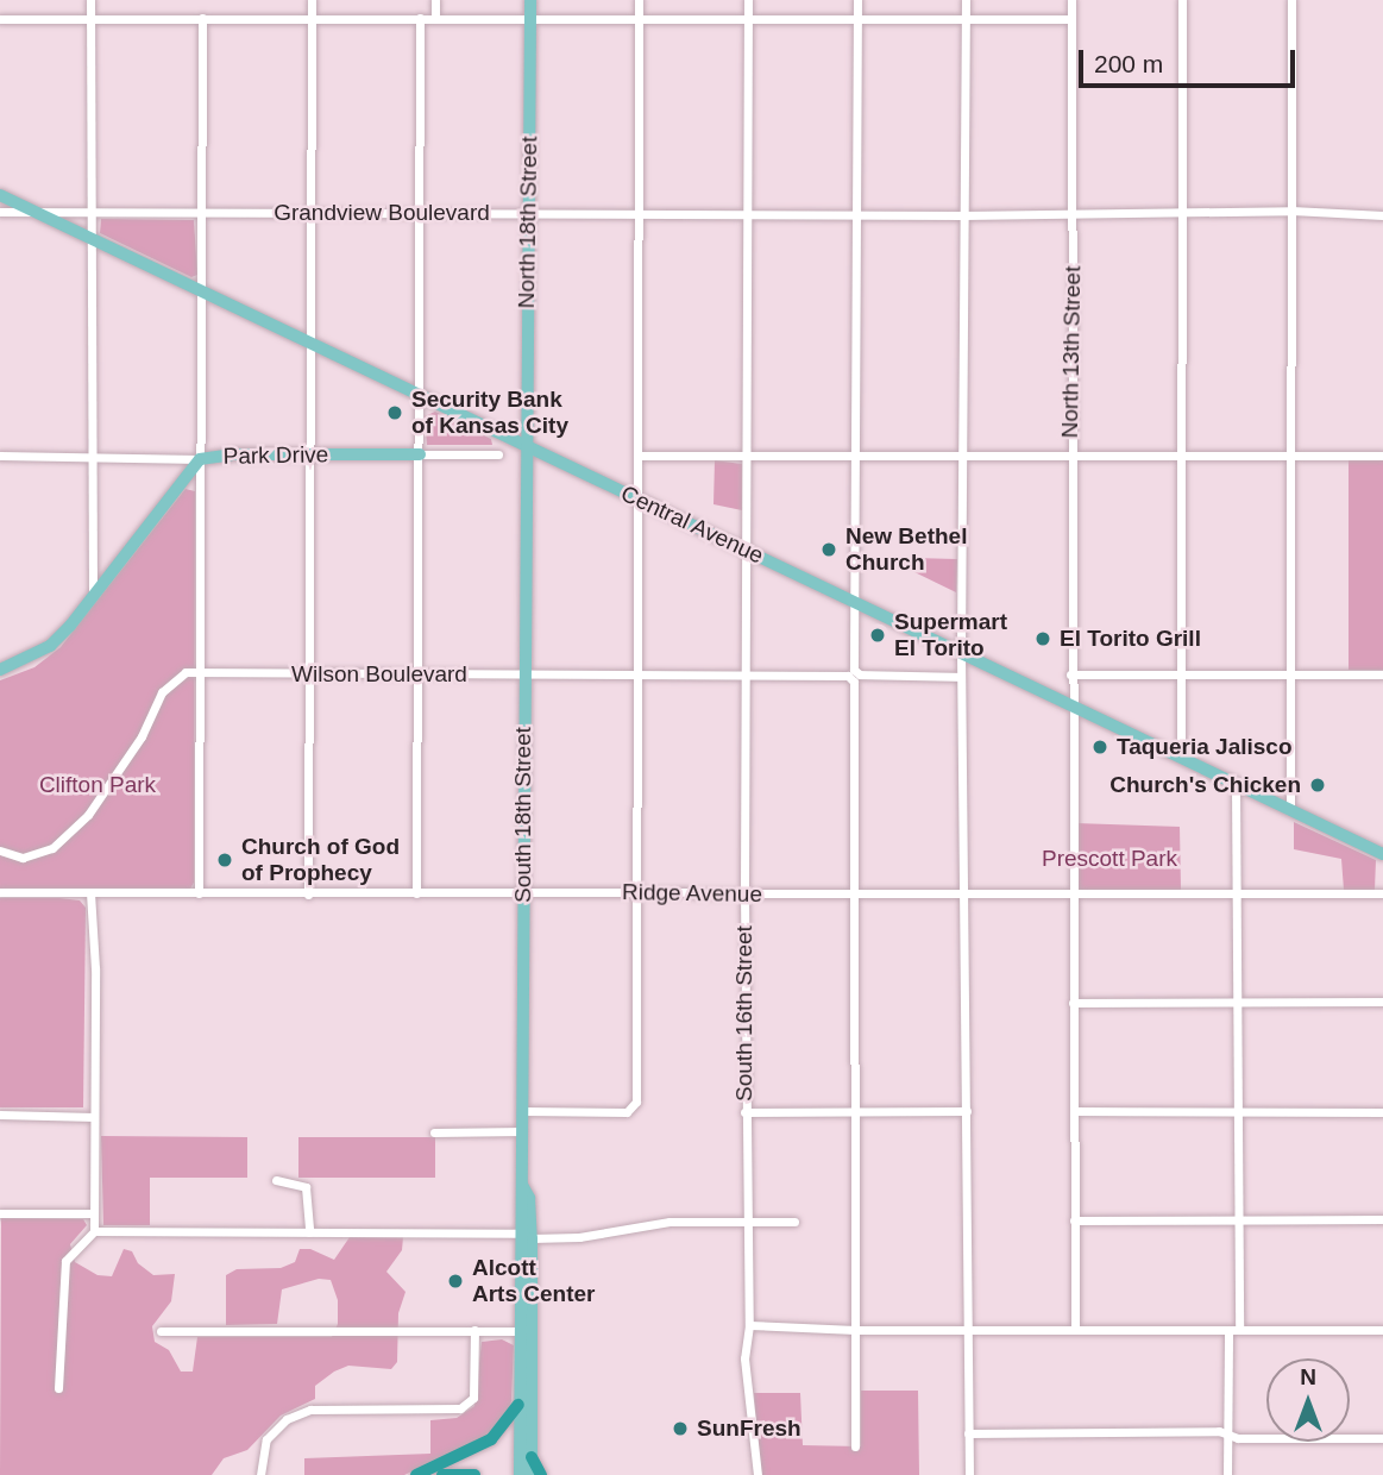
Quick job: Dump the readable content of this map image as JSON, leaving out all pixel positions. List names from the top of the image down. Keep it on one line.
{"streets":{"main road":["North 18th Street","Park Drive","Central Avenue","South 18th Street"],"street":["Grandview Boulevard","North 13th Street","Wilson Boulevard","Ridge Avenue","South 16th Street"]},"crossings":[["Grandview Boulevard","North 18th Street"],["Grandview Boulevard","North 13th Street"],["Grandview Boulevard","Central Avenue"],["Grandview Boulevard","South 16th Street"],["North 18th Street","Central Avenue"],["North 18th Street","South 18th Street"],["North 13th Street","Central Avenue"],["North 13th Street","Ridge Avenue"],["Central Avenue","South 18th Street"],["Central Avenue","South 16th Street"],["Wilson Boulevard","South 18th Street"],["Wilson Boulevard","South 16th Street"],["South 18th Street","Ridge Avenue"],["Ridge Avenue","South 16th Street"]],"parks":["Clifton Park","Prescott Park"],"places":["Security Bank of Kansas City","New Bethel Church","Supermart El Torito","El Torito Grill","Taqueria Jalisco","Church's Chicken","Church of God of Prophecy","Alcott Arts Center","SunFresh"],"scale_bar":"200 m","north":"top"}
